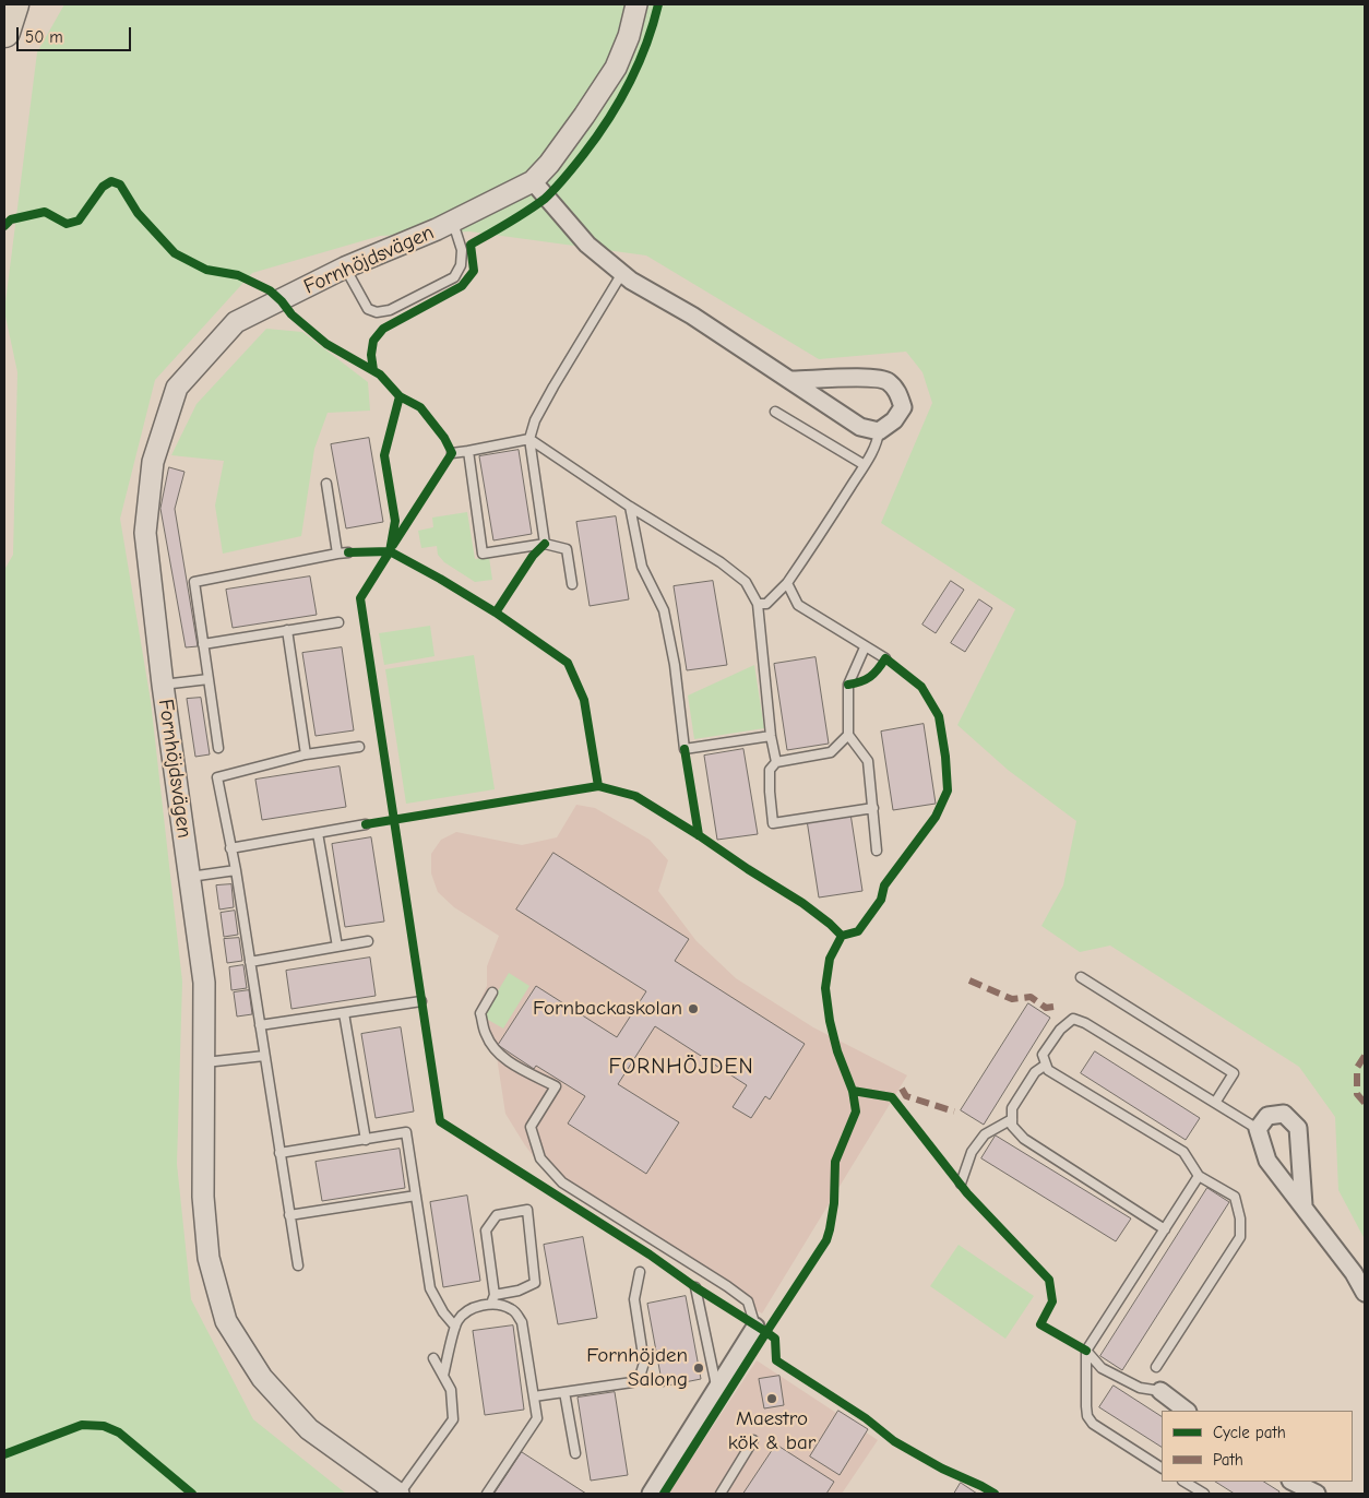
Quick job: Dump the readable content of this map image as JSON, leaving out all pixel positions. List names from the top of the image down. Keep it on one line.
{"streets":{"street":["Fornhöjdsvägen"]},"districts":["FORNHÖJDEN"],"places":["Fornbackaskolan","Fornhöjden Salong","Maestro kök & bar"],"legend":["Cycle path","Path"],"scale_bar":"50 m"}
